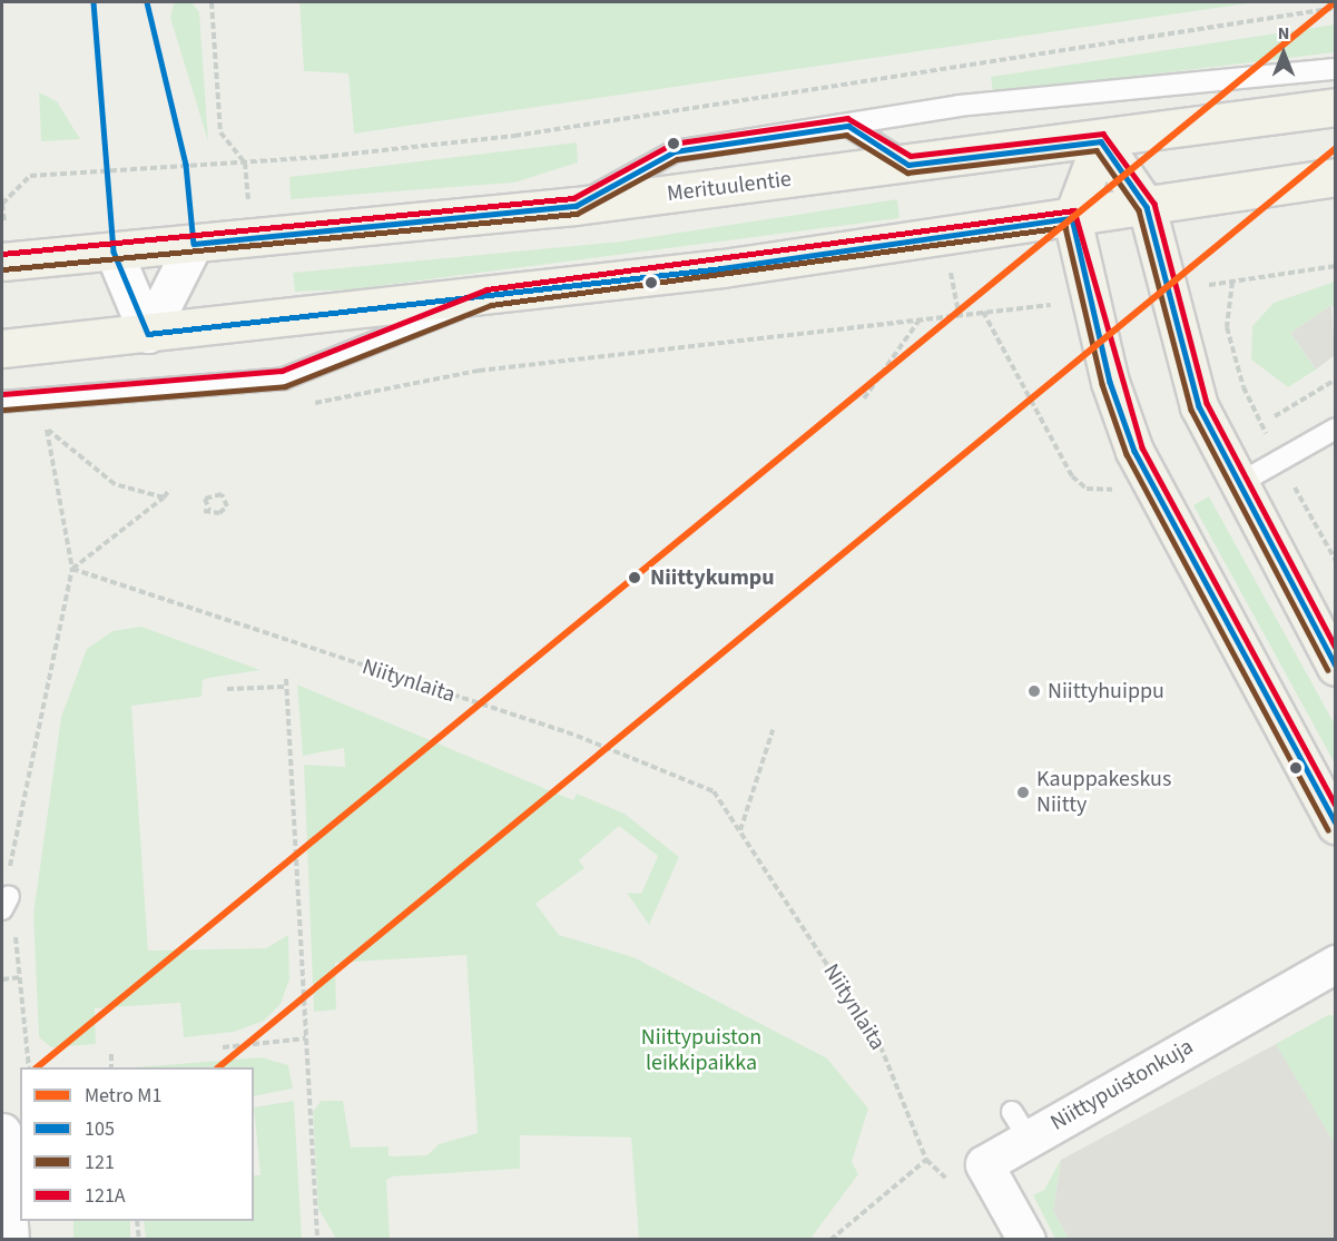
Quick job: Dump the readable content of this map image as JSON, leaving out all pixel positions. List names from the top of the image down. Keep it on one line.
{"streets":{"main road":["Merituulentie"],"street":["Niittypuistonkuja"],"path":["Niitynlaita"]},"parks":["Niittypuiston leikkipaikka"],"places":["Niittykumpu","Niittyhuippu","Kauppakeskus Niitty"],"lines":["metro line M1","transit line 105","transit line 121A","transit line 121"],"legend":["Metro M1","105","121","121A"],"north":"top"}
